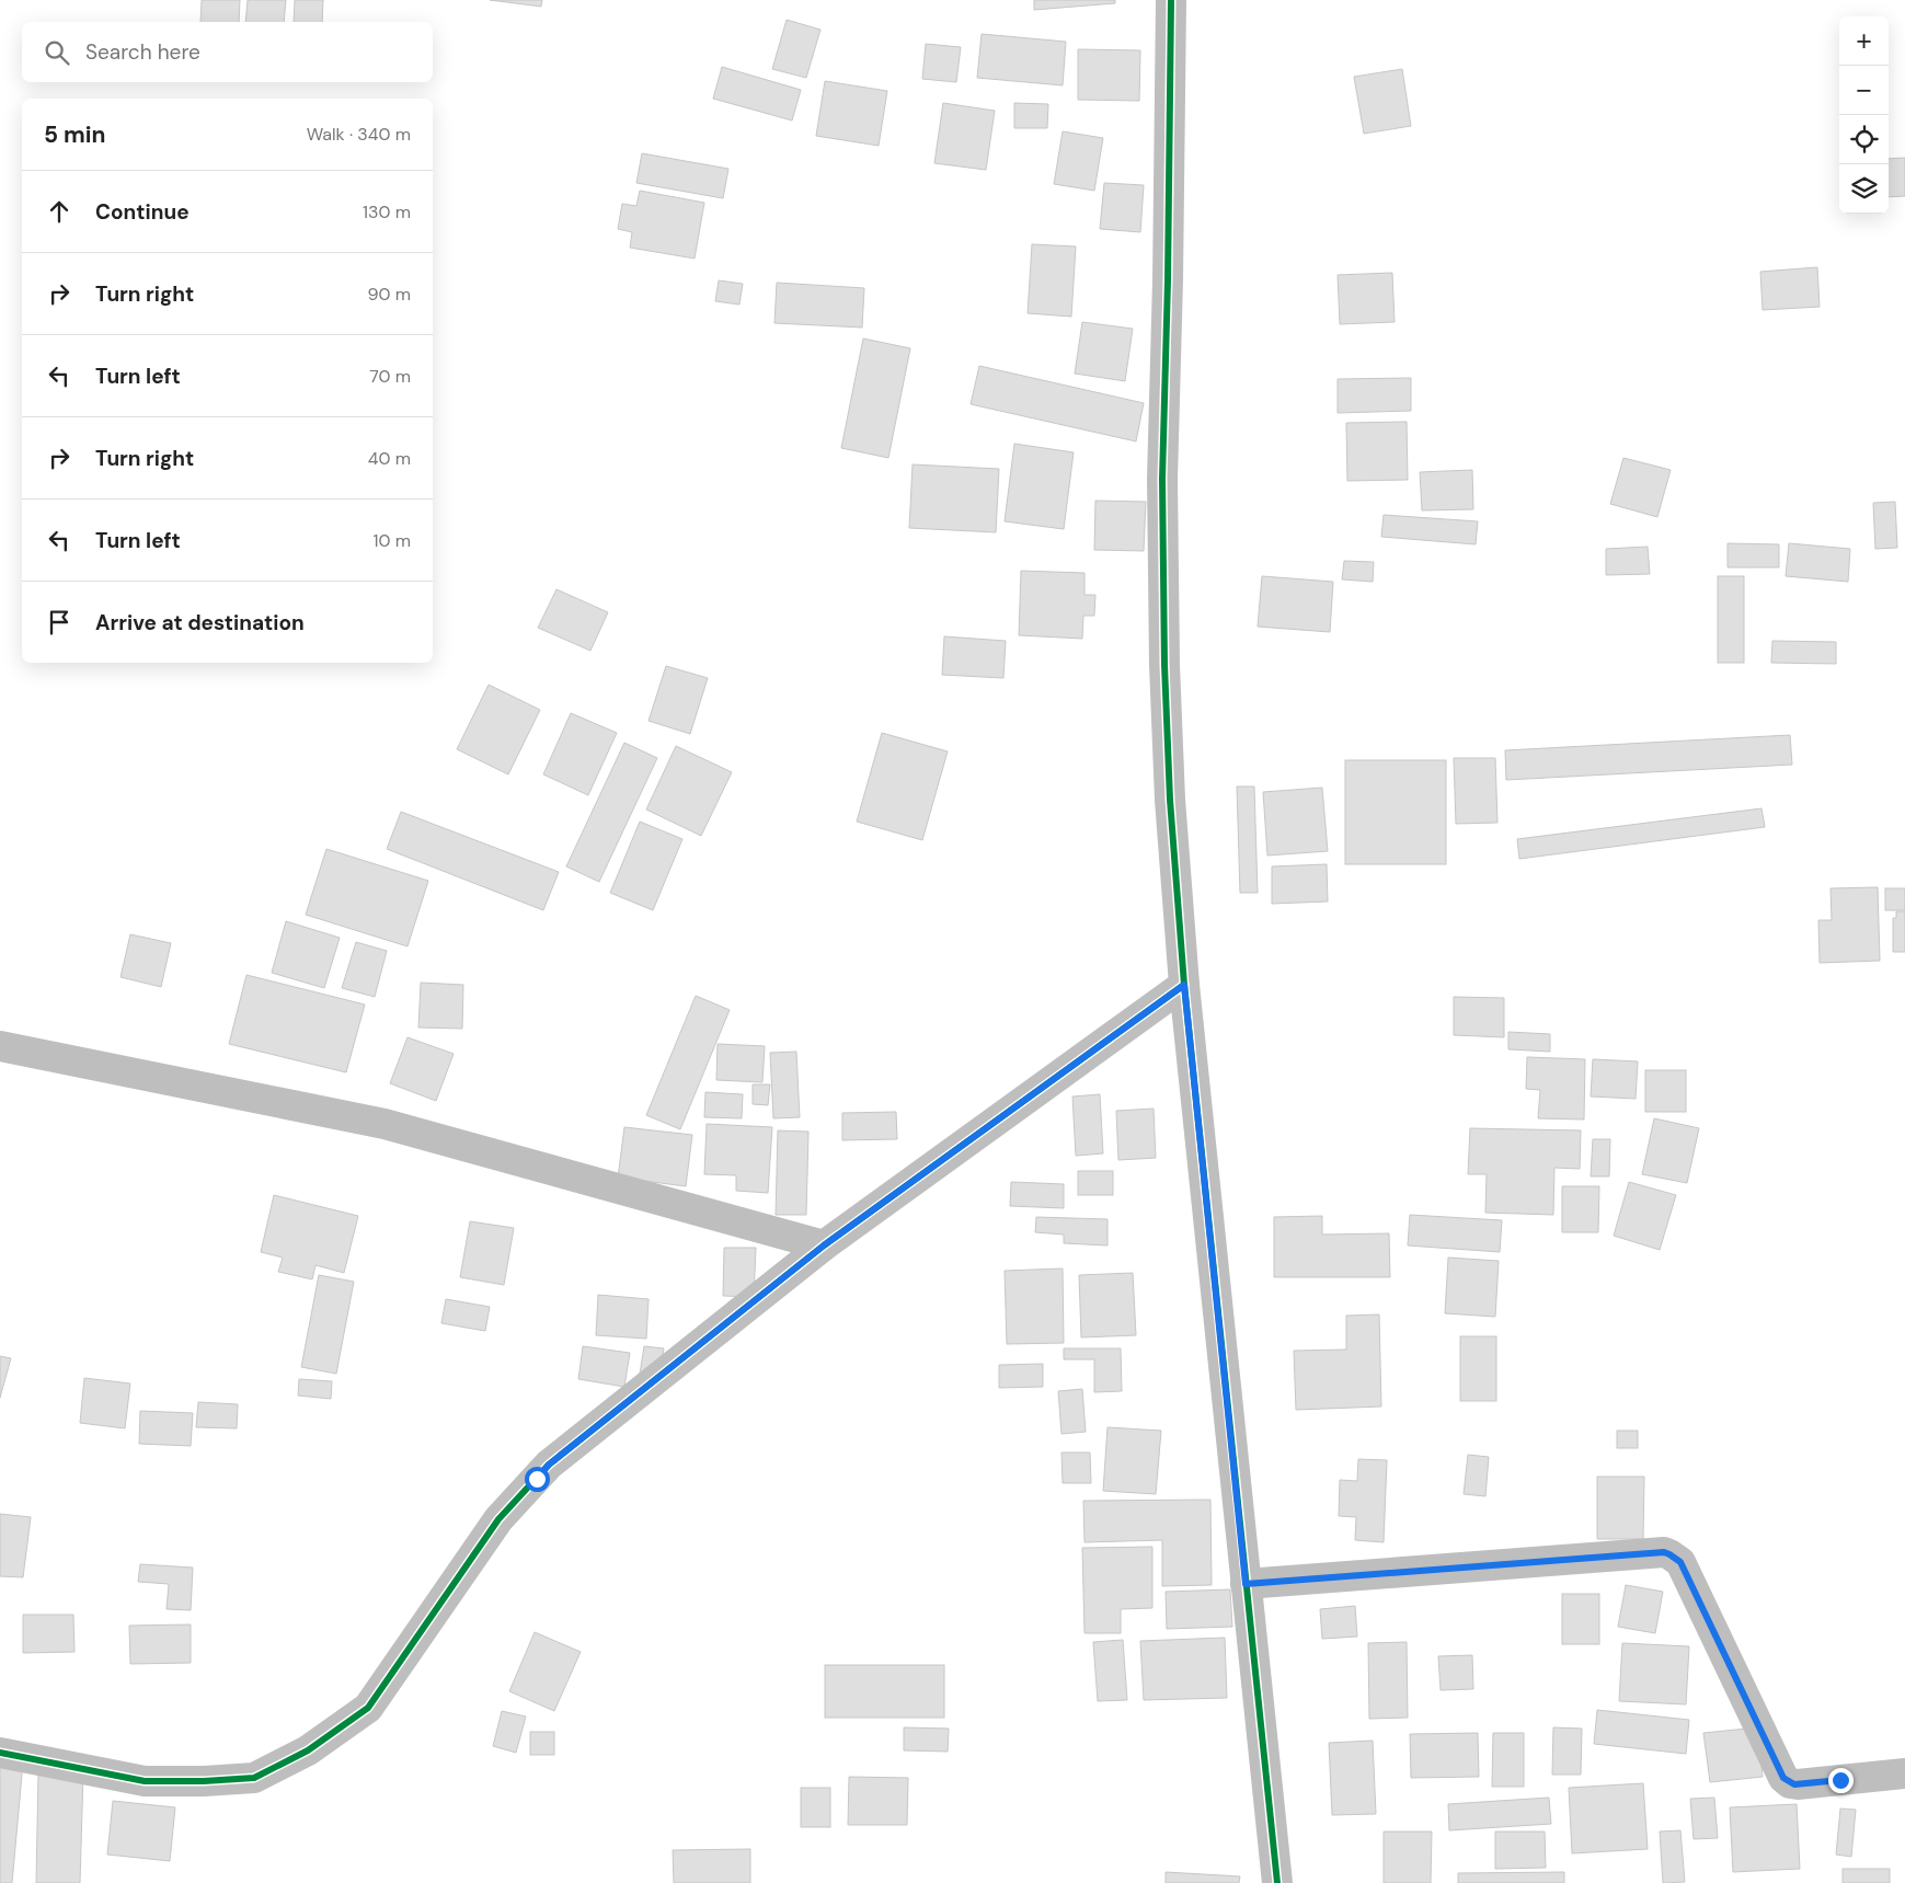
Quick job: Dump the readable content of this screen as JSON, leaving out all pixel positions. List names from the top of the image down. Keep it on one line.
{"page":{"map_buttons":["+","−"],"search":"Search here","heading":["5 min","Walk · 340 m"],"list":[["Continue","130 m"],["Turn right","90 m"],["Turn left","70 m"],["Turn right","40 m"],["Turn left","10 m"],"Arrive at destination"]}}
